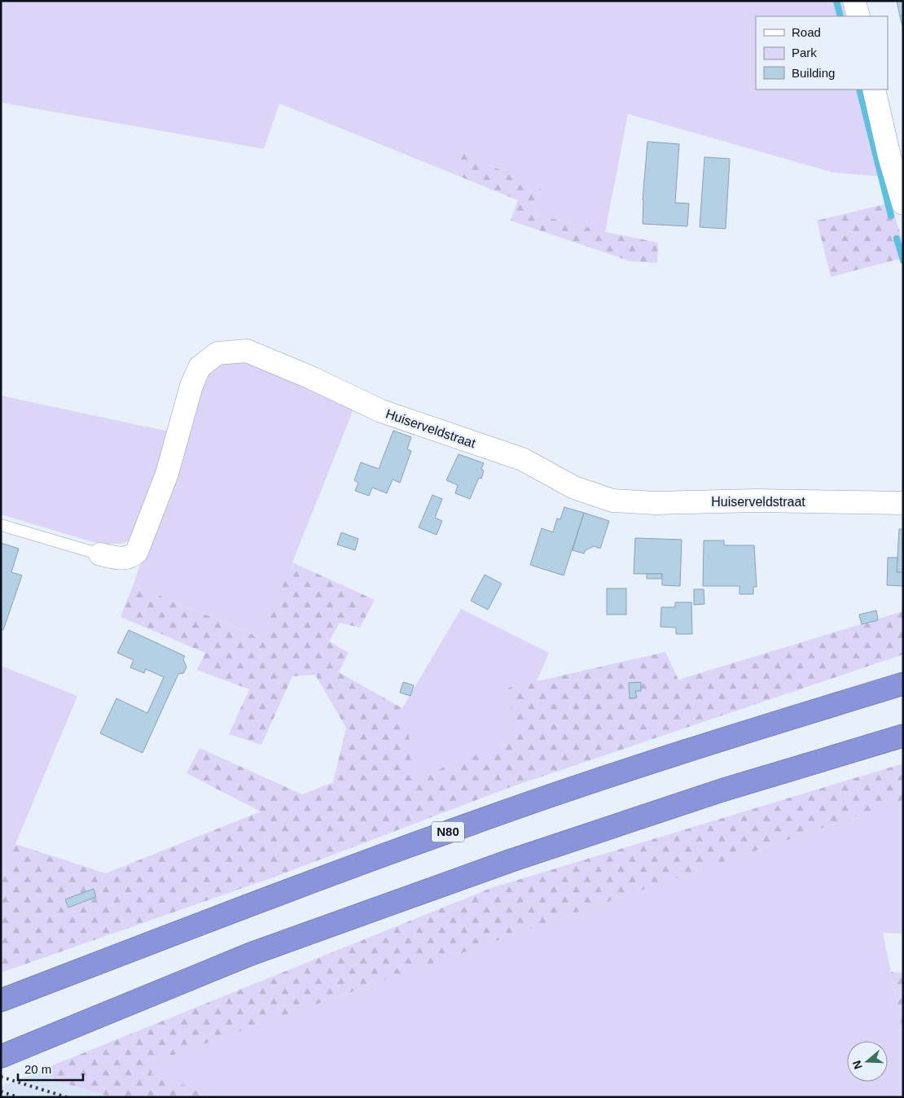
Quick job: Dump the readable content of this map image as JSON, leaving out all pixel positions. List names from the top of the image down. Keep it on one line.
{"streets":{"highway":["N80"],"street":["Huiserveldstraat"]},"legend":["Road","Park","Building"],"scale_bar":"20 m","north":"left"}
